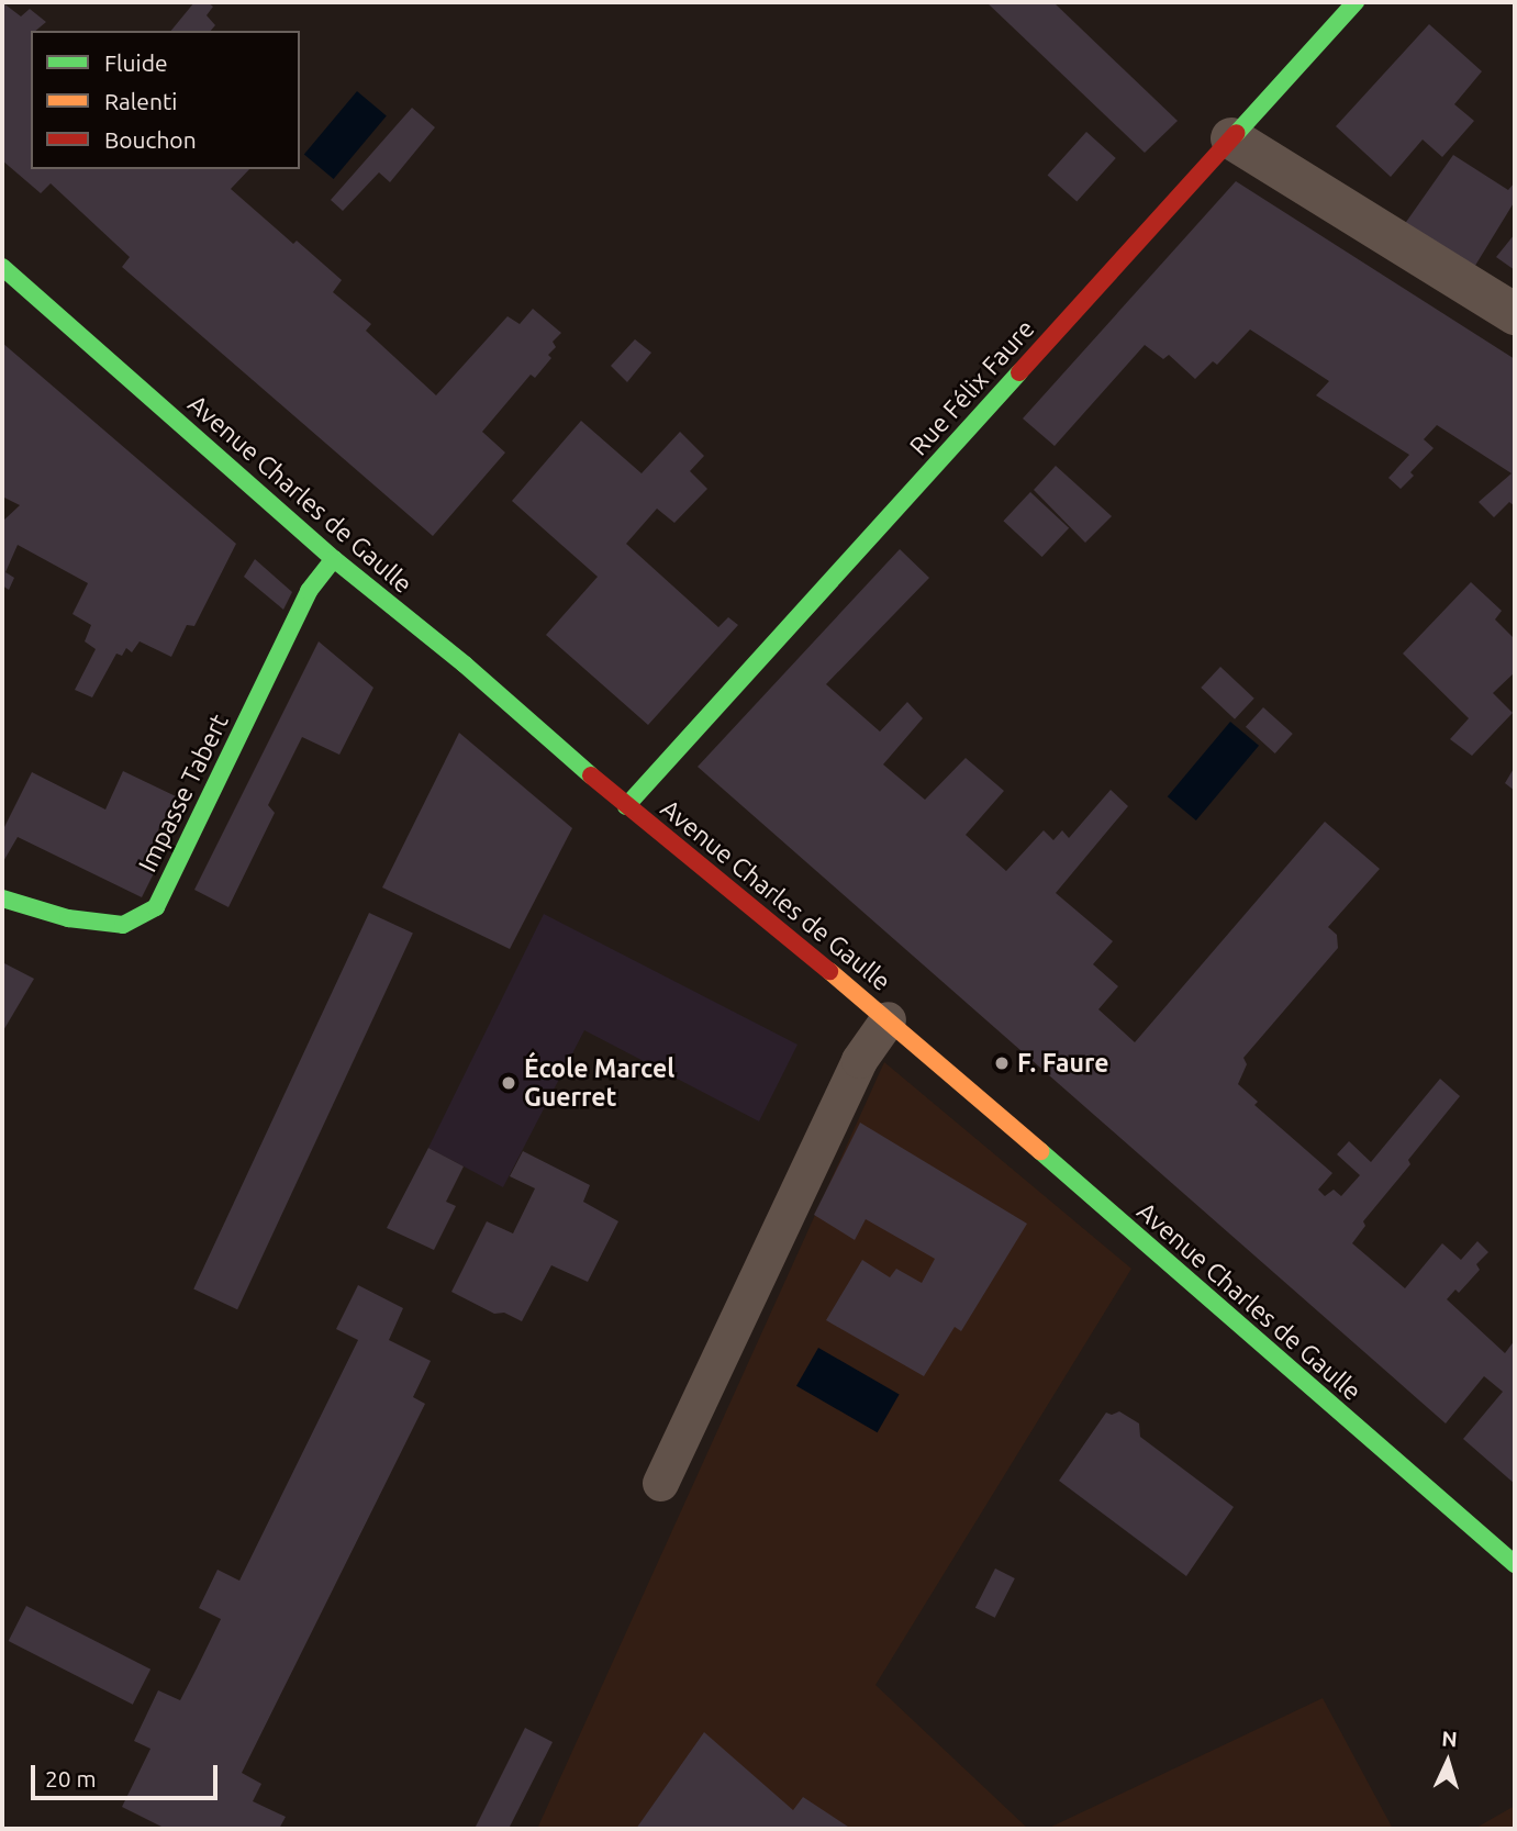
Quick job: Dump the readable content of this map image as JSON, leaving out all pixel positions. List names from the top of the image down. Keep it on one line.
{"streets":{"street":["Rue Félix Faure","Avenue Charles de Gaulle","Impasse Tabert"]},"crossings":[["Rue Félix Faure","Avenue Charles de Gaulle"],["Avenue Charles de Gaulle","Impasse Tabert"]],"places":["F. Faure","École Marcel Guerret"],"legend":["Fluide","Ralenti","Bouchon"],"scale_bar":"20 m","north":"top"}
